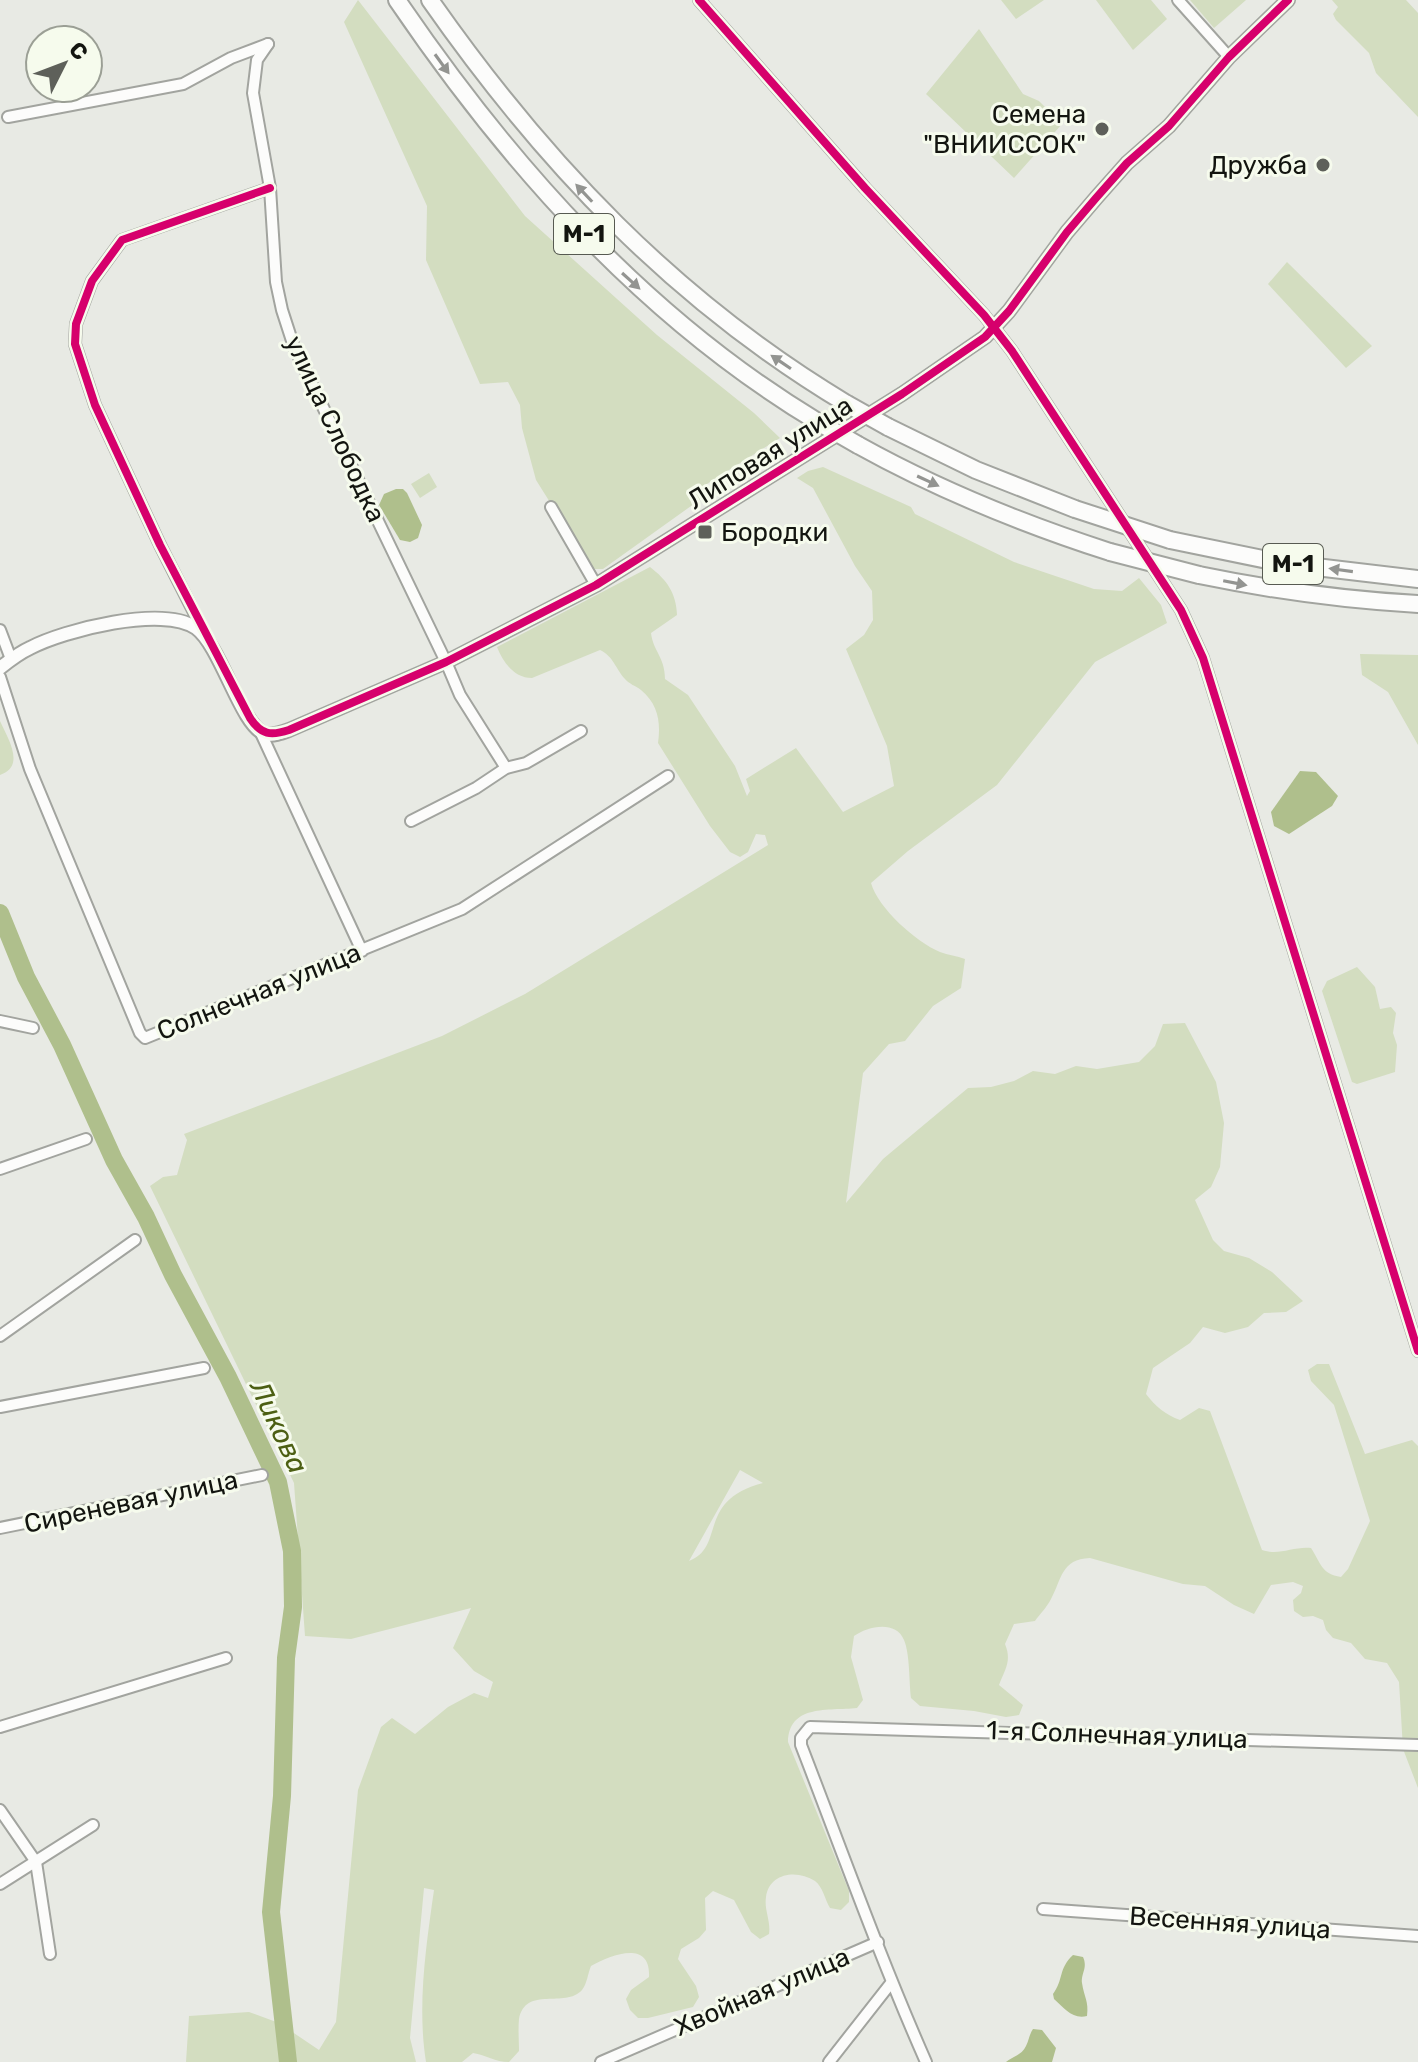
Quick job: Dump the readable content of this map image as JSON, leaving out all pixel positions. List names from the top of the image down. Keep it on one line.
{"streets":{"highway":["М-1"],"street":["улица Слободка","Липовая улица","Солнечная улица","Сиреневая улица","1-я Солнечная улица","Весенняя улица","Хвойная улица"]},"crossings":[["улица Слободка","Липовая улица"],["1-я Солнечная улица","Хвойная улица"]],"water":["Ликова"],"places":{"other":["Семена \"ВНИИССОК\"","Дружба"],"transit":["Бородки"]},"north":"top right"}
